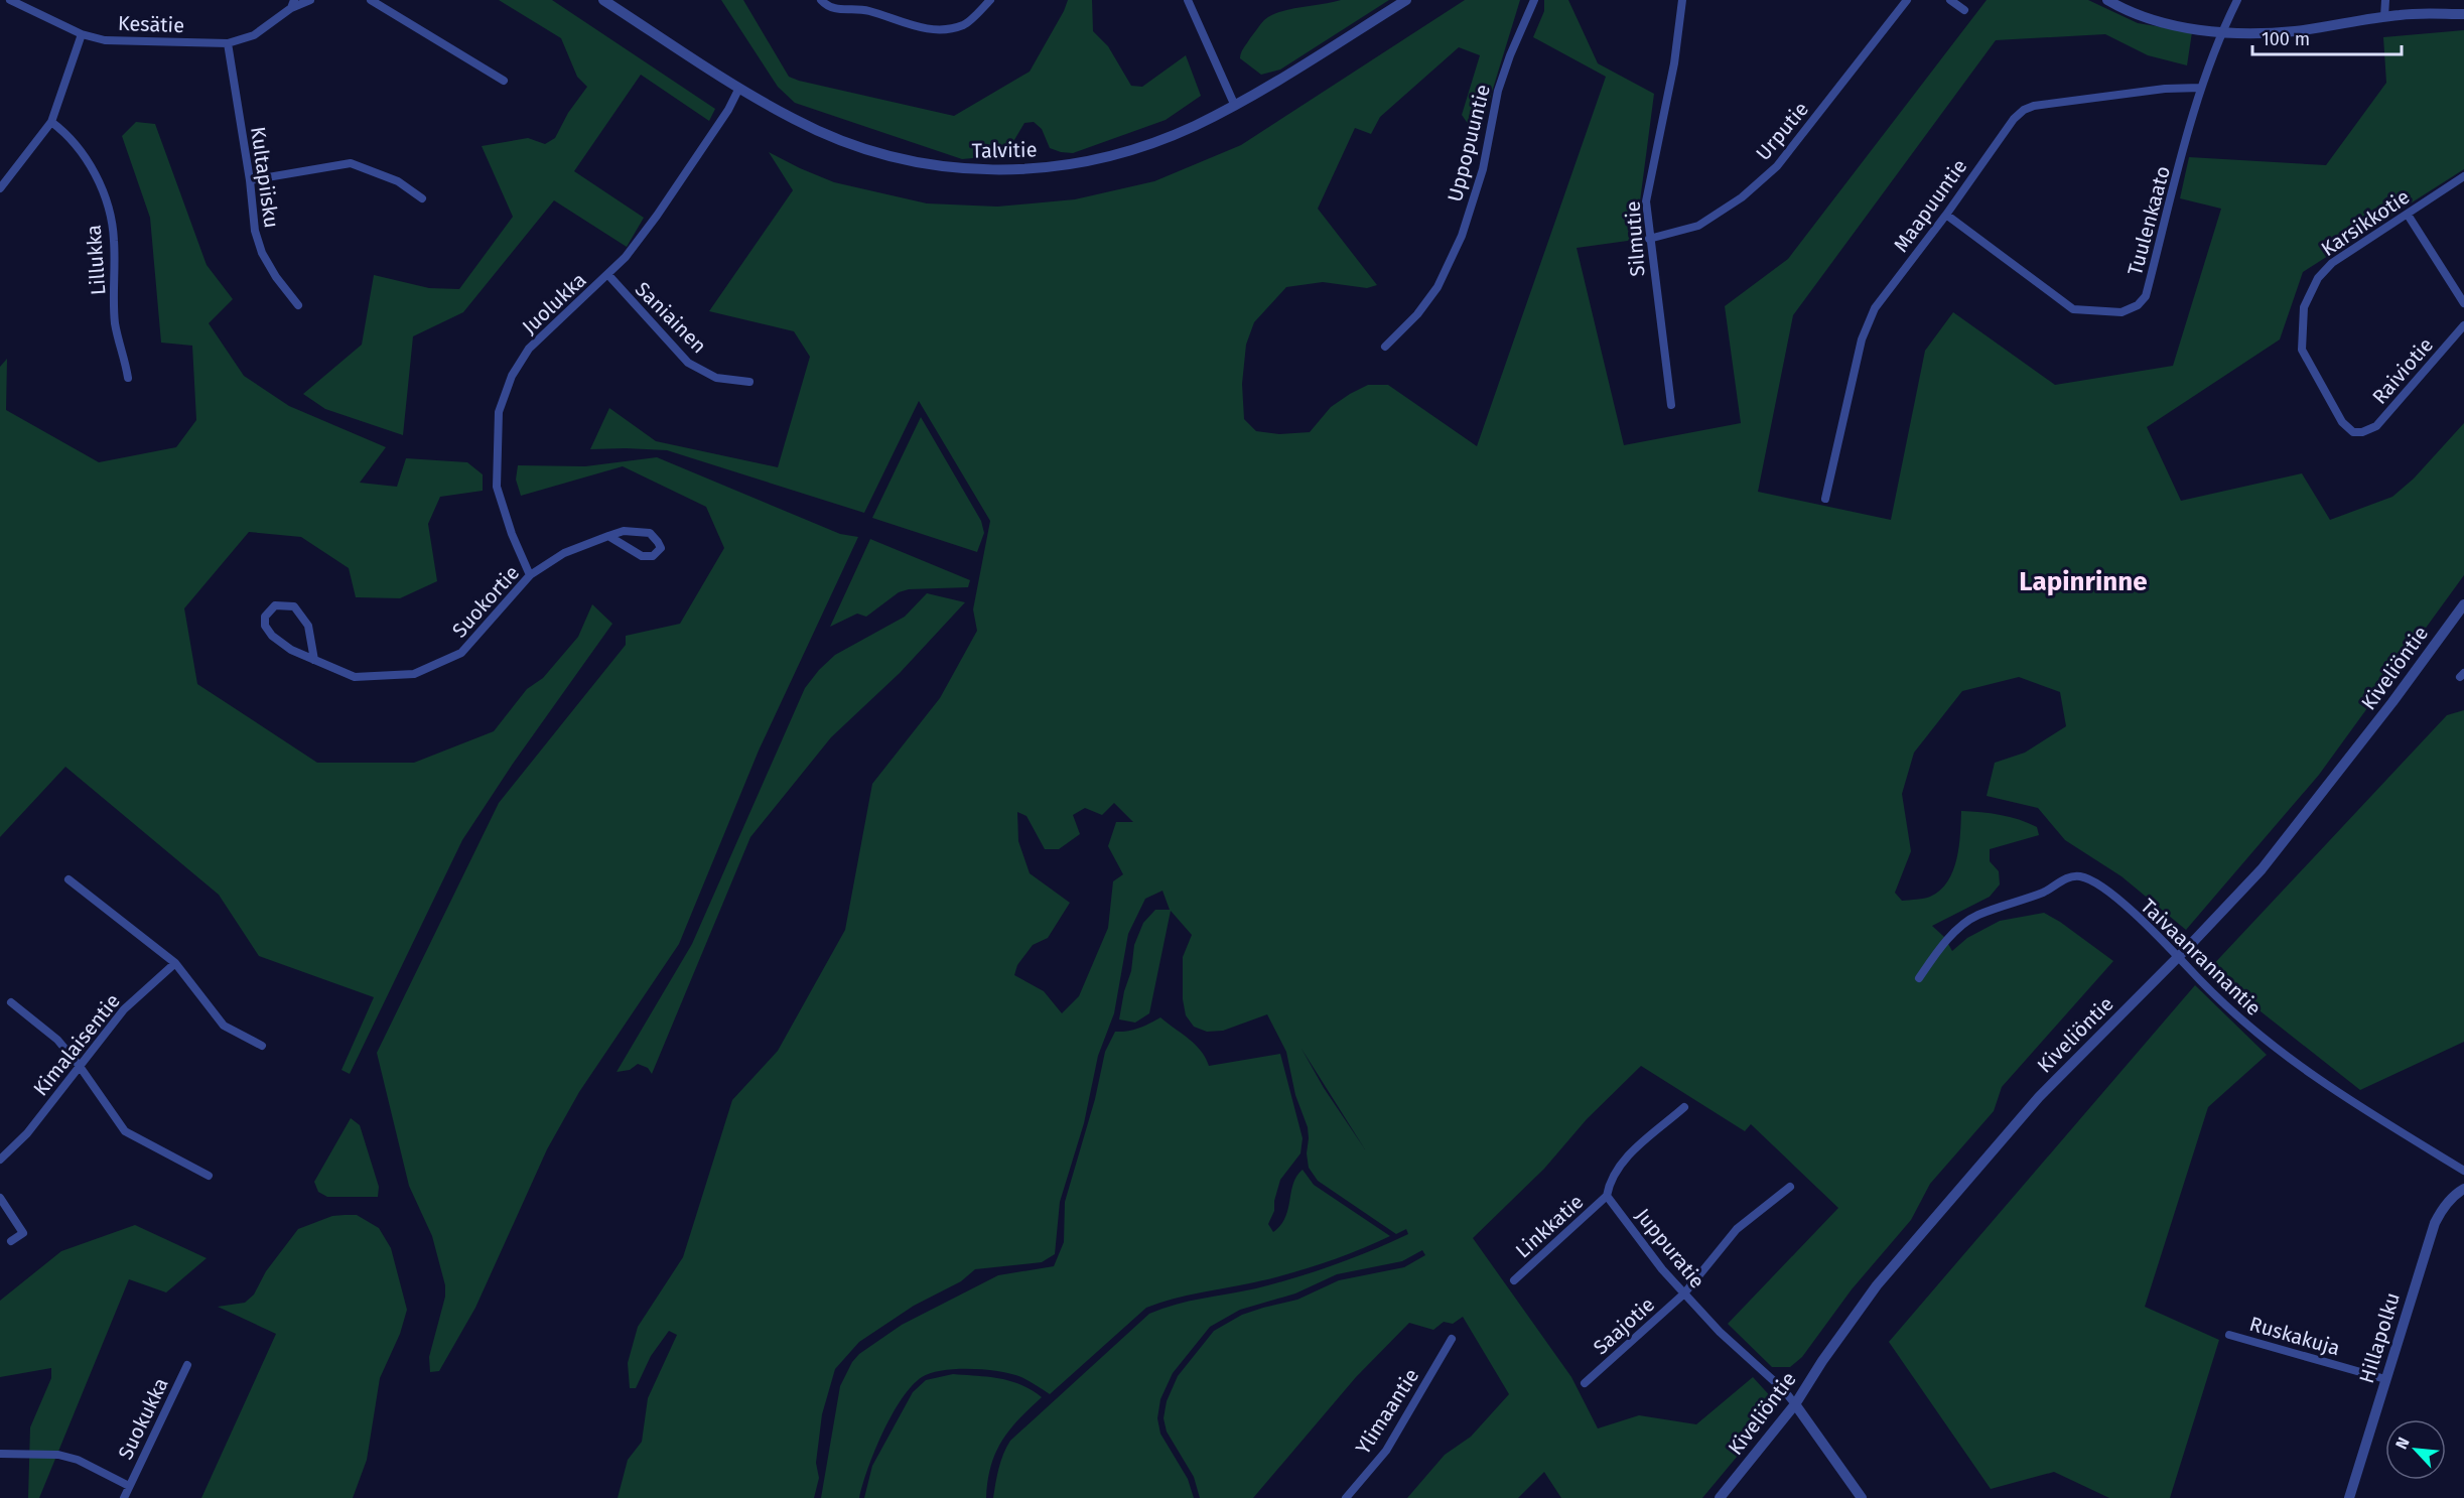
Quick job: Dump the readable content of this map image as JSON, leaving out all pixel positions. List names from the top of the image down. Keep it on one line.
{"streets":{"street":["Kesätie","Urputie","Uppopuuntie","Talvitie","Kultapiisku","Maapuuntie","Tuulenkaato","Karsikkotie","Silmutie","Lillukka","Juolukka","Saniainen","Raiviotie","Suokortie","Kiveliöntie","Taivaanrannantie","Kimalaisentie","Linkkatie","Juppuratie","Saajotie","Ruskakuja","Hillapolku","Ylimaantie","Suokukka"]},"crossings":[["Kesätie","Kultapiisku"],["Urputie","Silmutie"],["Talvitie","Juolukka"],["Maapuuntie","Tuulenkaato"],["Karsikkotie","Raiviotie"],["Juolukka","Saniainen"],["Juolukka","Suokortie"],["Kiveliöntie","Taivaanrannantie"],["Kiveliöntie","Juppuratie"],["Linkkatie","Juppuratie"],["Juppuratie","Saajotie"],["Ruskakuja","Hillapolku"]],"districts":["Lapinrinne"],"scale_bar":"100 m","north":"top left"}
